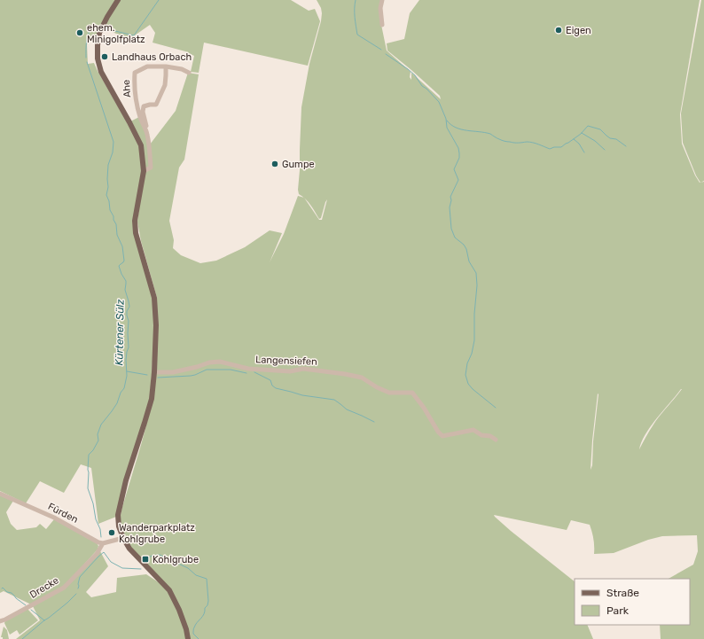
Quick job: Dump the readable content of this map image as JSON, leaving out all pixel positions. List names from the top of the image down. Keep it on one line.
{"streets":{"street":["Ahe","Langensiefen","Fürden","Drecke"]},"crossings":[["Fürden","Drecke"]],"water":["Kürtener Sülz"],"places":{"other":["Eigen","ehem. Minigolfplatz","Landhaus Orbach","Gumpe","Wanderparkplatz Kohlgrube"],"transit":["Kohlgrube"]},"legend":["Straße","Park"]}
